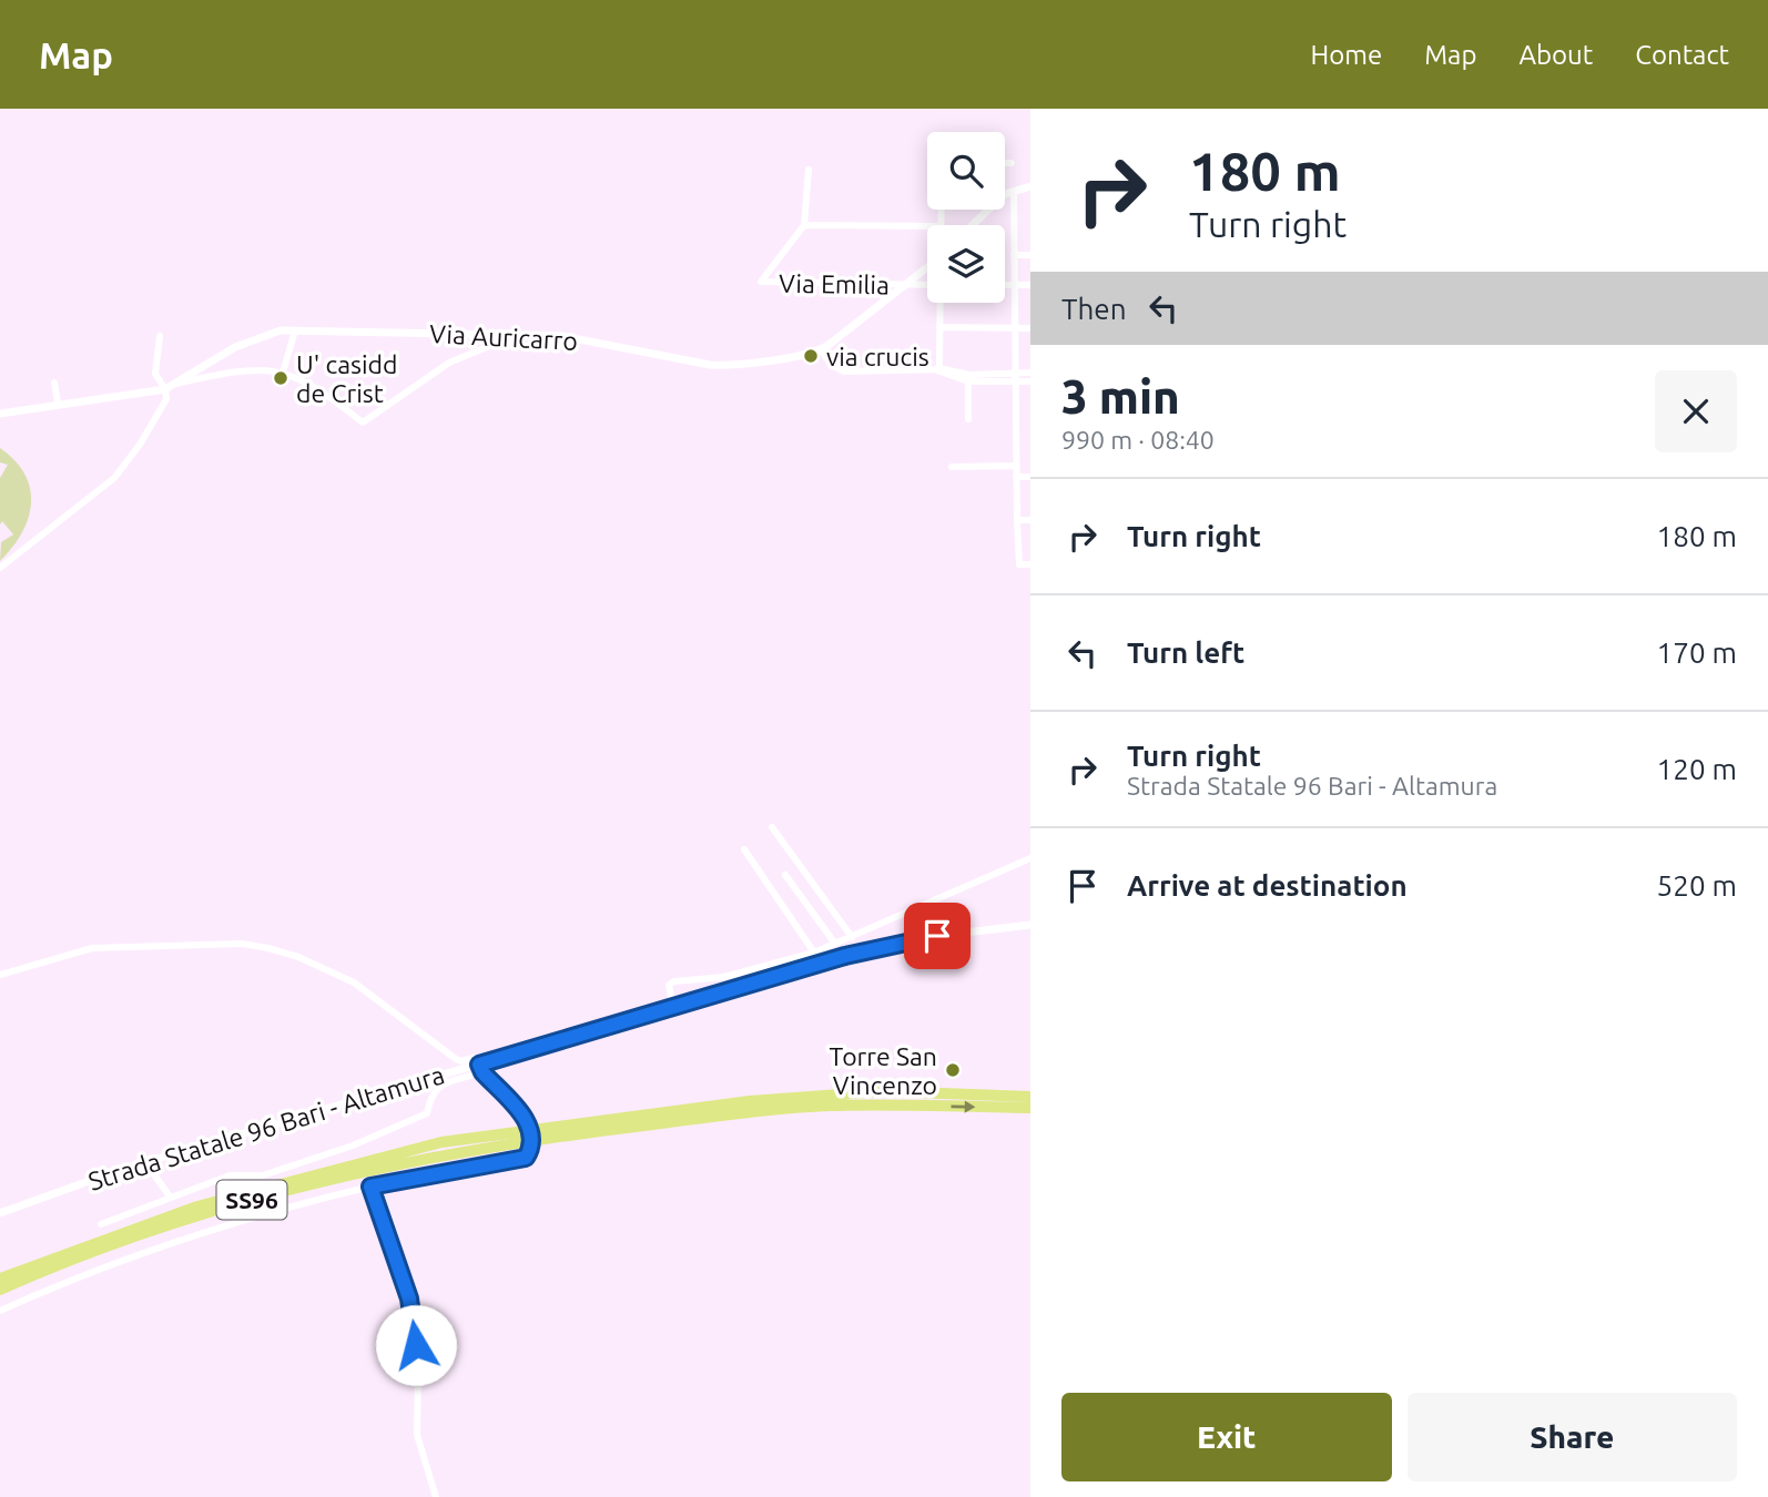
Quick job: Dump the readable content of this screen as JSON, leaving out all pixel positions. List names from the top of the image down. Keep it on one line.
{"streets":{"highway":["SS96"],"street":["Via Emilia","Via Auricarro","Strada Statale 96 Bari - Altamura"]},"crossings":[["Via Emilia","Via Auricarro"]],"places":["via crucis","U' casidd de Crist","Torre San Vincenzo"],"page":{"header":"Map","nav":["Home","Map","About","Contact"],"turn":["180 m","Turn right"],"then":"Then","heading":["3 min","990 m · 08:40"],"list":[{"name":"Turn right","value":"180 m"},{"name":"Turn left","value":"170 m"},{"name":"Turn right","note":"Strada Statale 96 Bari - Altamura","value":"120 m"},{"name":"Arrive at destination","value":"520 m"}],"buttons":["Exit","Share"]}}
